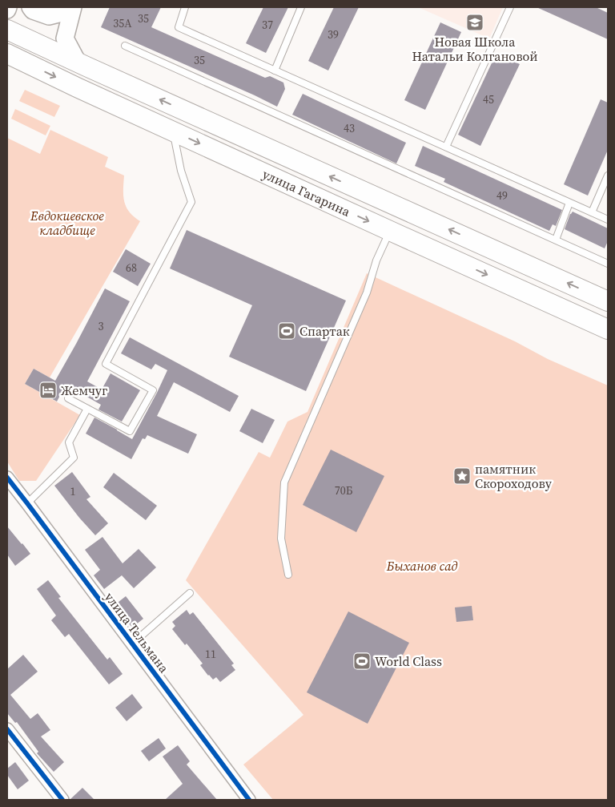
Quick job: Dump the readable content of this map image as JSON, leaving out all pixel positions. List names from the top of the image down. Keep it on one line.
{"streets":{"main road":["улица Гагарина"],"street":["улица Тельмана"]},"parks":["Евдокиевское кладбище","Быханов сад"],"places":{"school or university":["Новая Школа Натальи Колгановой"],"sports":["Спартак","World Class"],"hotel":["Жемчуг"],"place":["памятник Скороходову"]},"house_numbers":["35","35А","37","39","35","45","43","49","68","3","70Б","1","11"]}
